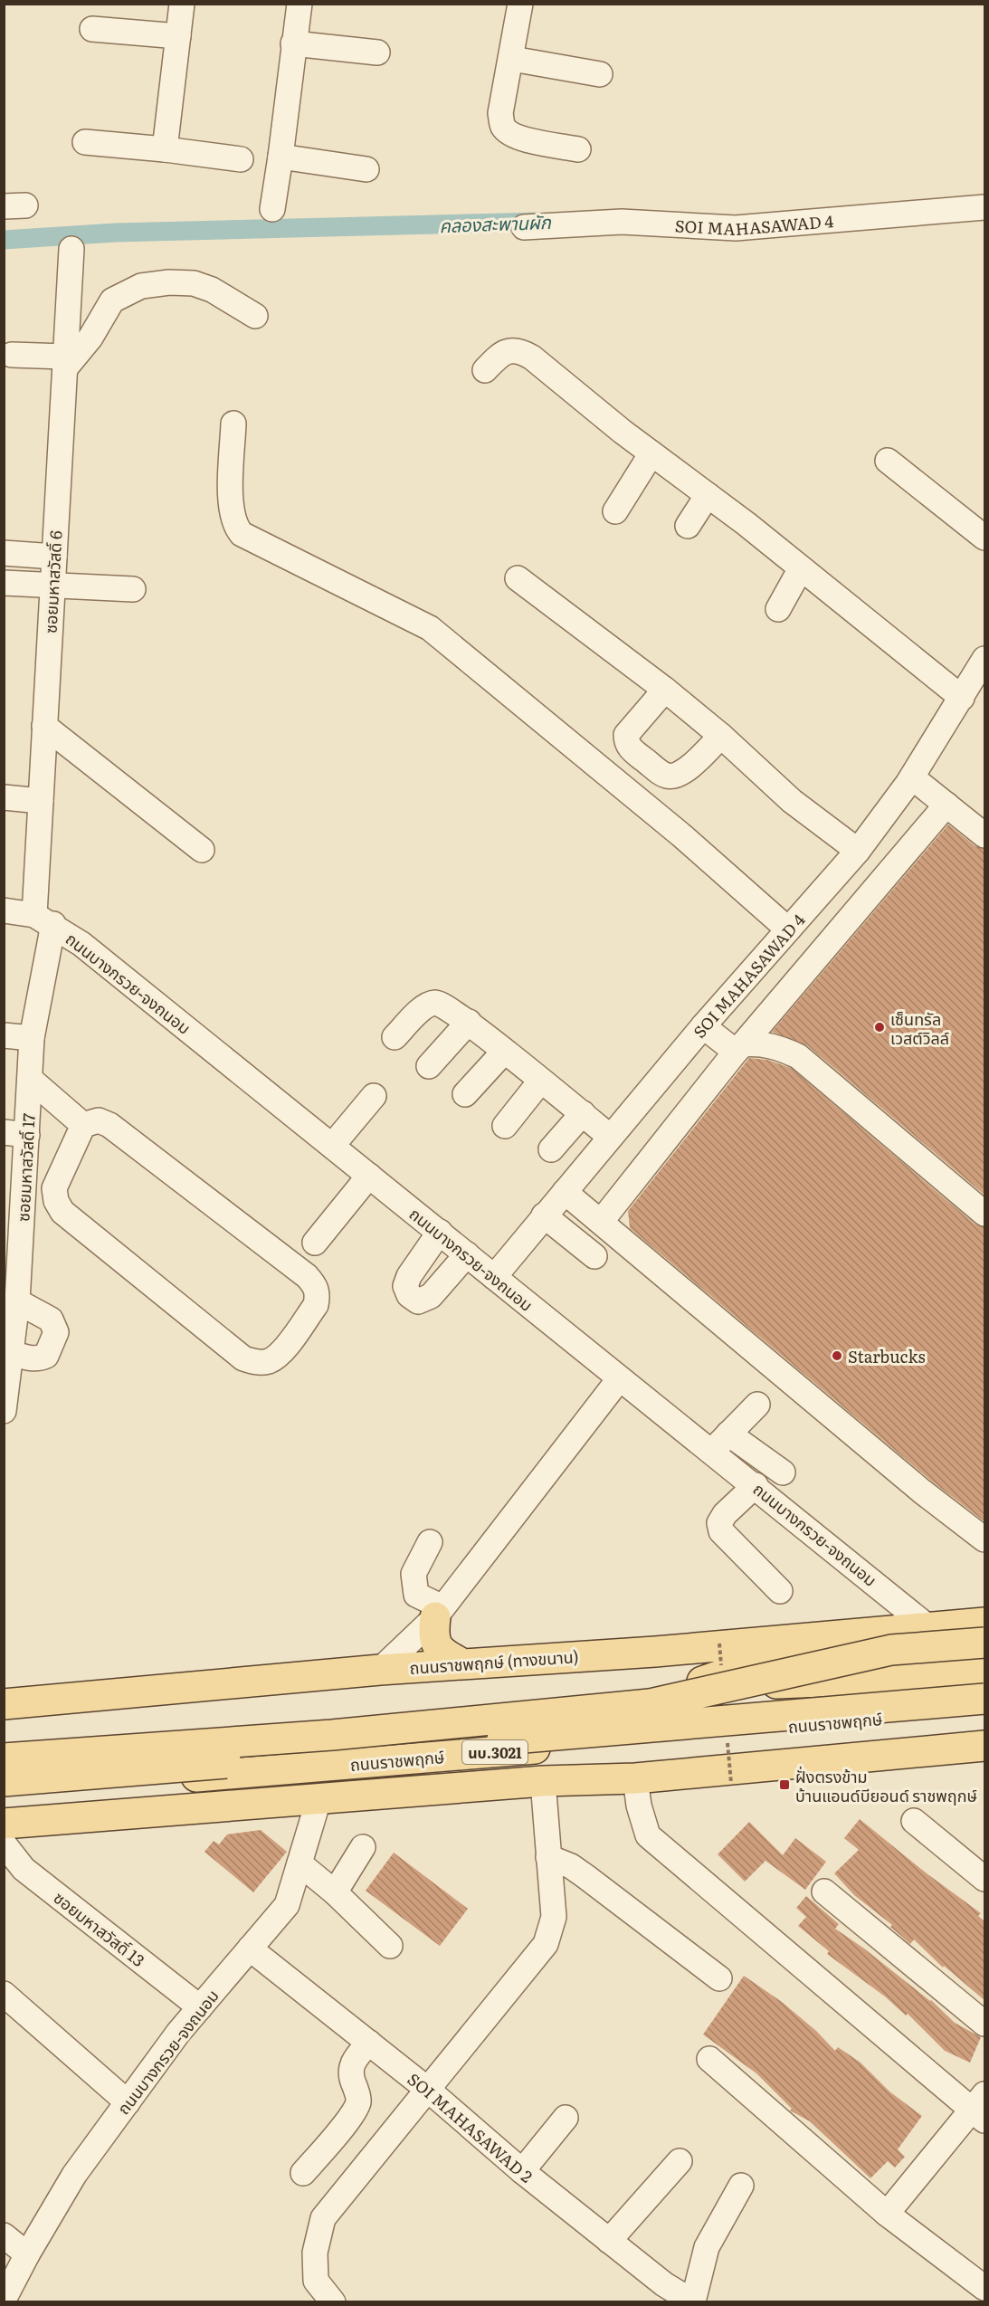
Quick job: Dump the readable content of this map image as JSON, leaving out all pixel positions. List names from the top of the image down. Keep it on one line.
{"streets":{"main road":["ถนนราชพฤกษ์ (ทางขนาน)","ถนนราชพฤกษ์","นบ.3021"],"street":["SOI MAHASAWAD 4","ซอยมหาสวัสดิ์ 6","ถนนบางกรวย-จงถนอม","ซอยมหาสวัสดิ์ 17","ซอยมหาสวัสดิ์ 13","SOI MAHASAWAD 2"]},"crossings":[["SOI MAHASAWAD 4","ถนนบางกรวย-จงถนอม"],["ซอยมหาสวัสดิ์ 6","ถนนบางกรวย-จงถนอม"],["ซอยมหาสวัสดิ์ 6","ซอยมหาสวัสดิ์ 17"],["ถนนบางกรวย-จงถนอม","ซอยมหาสวัสดิ์ 17"],["ถนนบางกรวย-จงถนอม","ถนนราชพฤกษ์ (ทางขนาน)"],["ถนนบางกรวย-จงถนอม","ซอยมหาสวัสดิ์ 13"],["ถนนบางกรวย-จงถนอม","SOI MAHASAWAD 2"]],"water":["คลองสะพานผัก"],"places":{"other":["เซ็นทรัล เวสต์วิลล์","Starbucks"],"transit":["ฝั่งตรงข้าม บ้านแอนด์บียอนด์ ราชพฤกษ์"]}}
